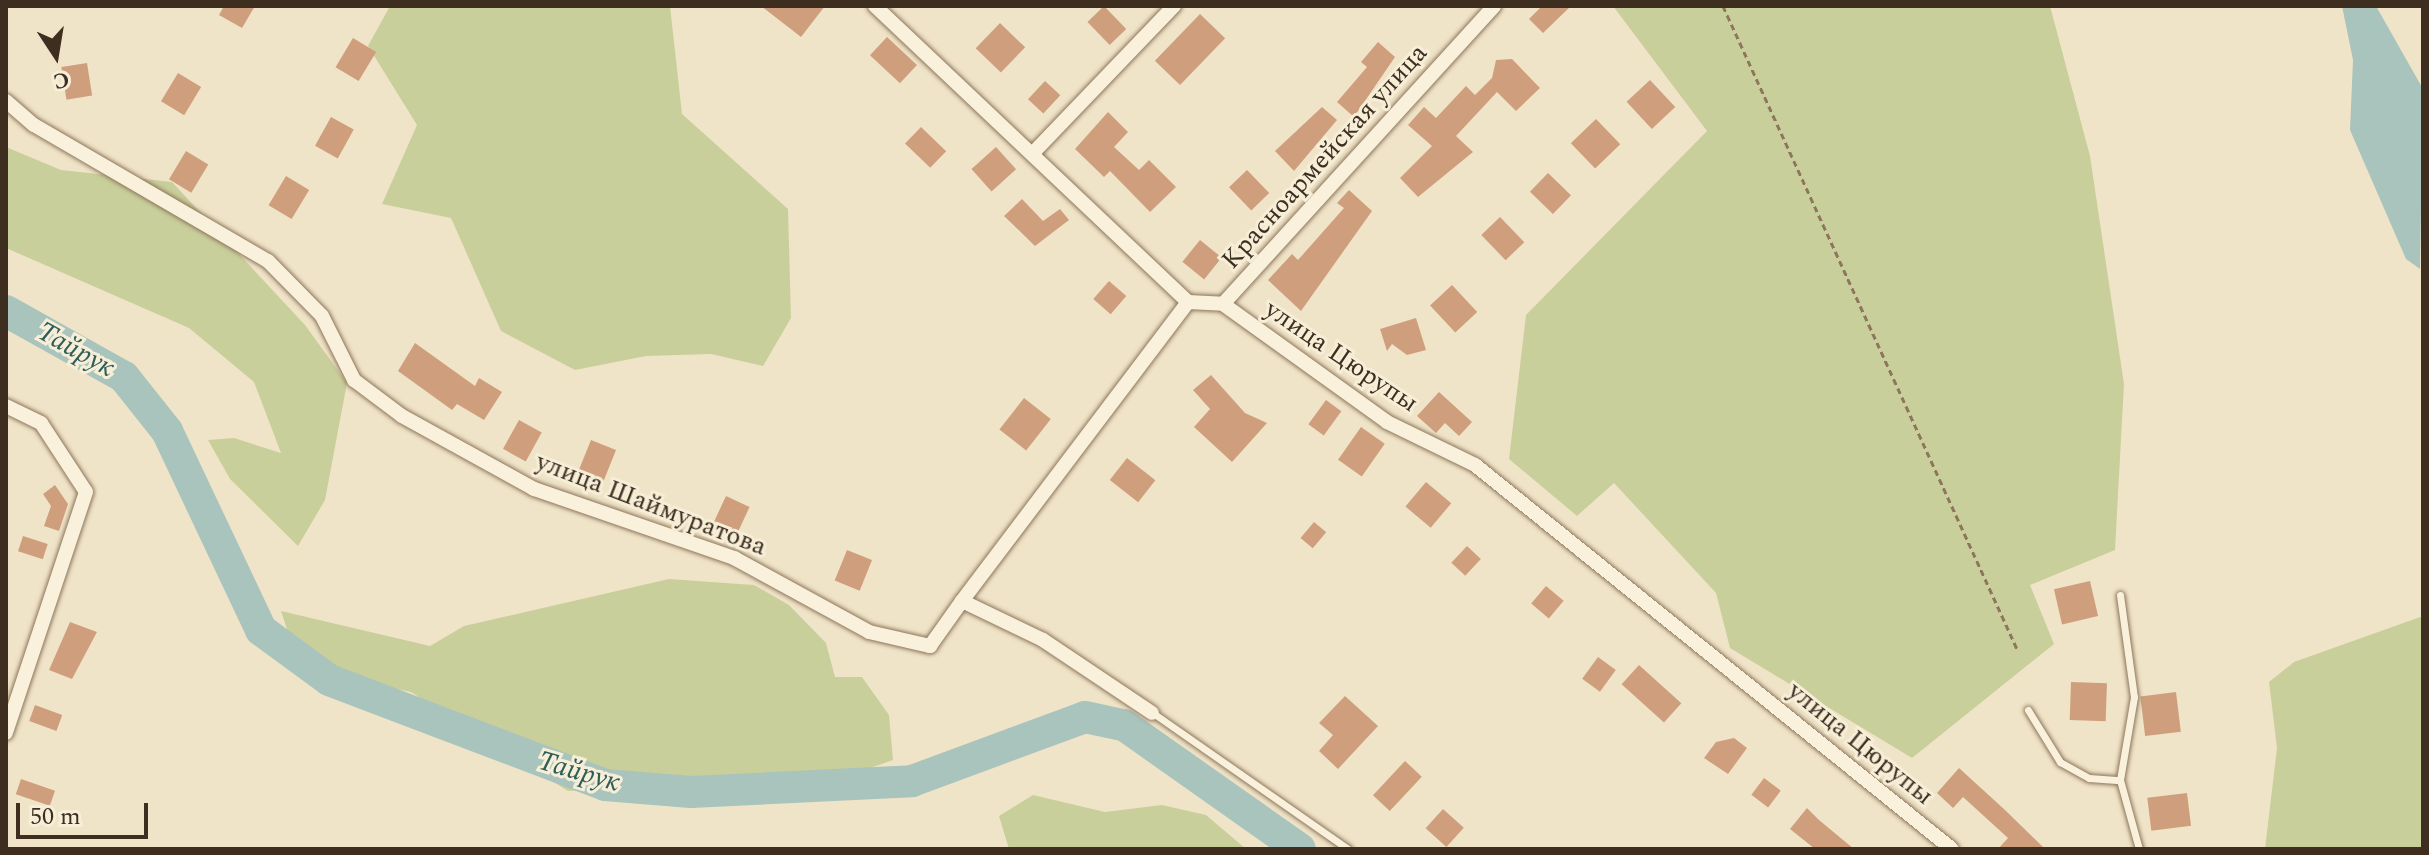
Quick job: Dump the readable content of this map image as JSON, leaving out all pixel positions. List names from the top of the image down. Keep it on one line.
{"streets":{"street":["Красноармейская улица","улица Цюрупы","улица Шаймуратова"]},"crossings":[["Красноармейская улица","улица Цюрупы"]],"water":["Тайрук"],"scale_bar":"50 m","north":"bottom"}
